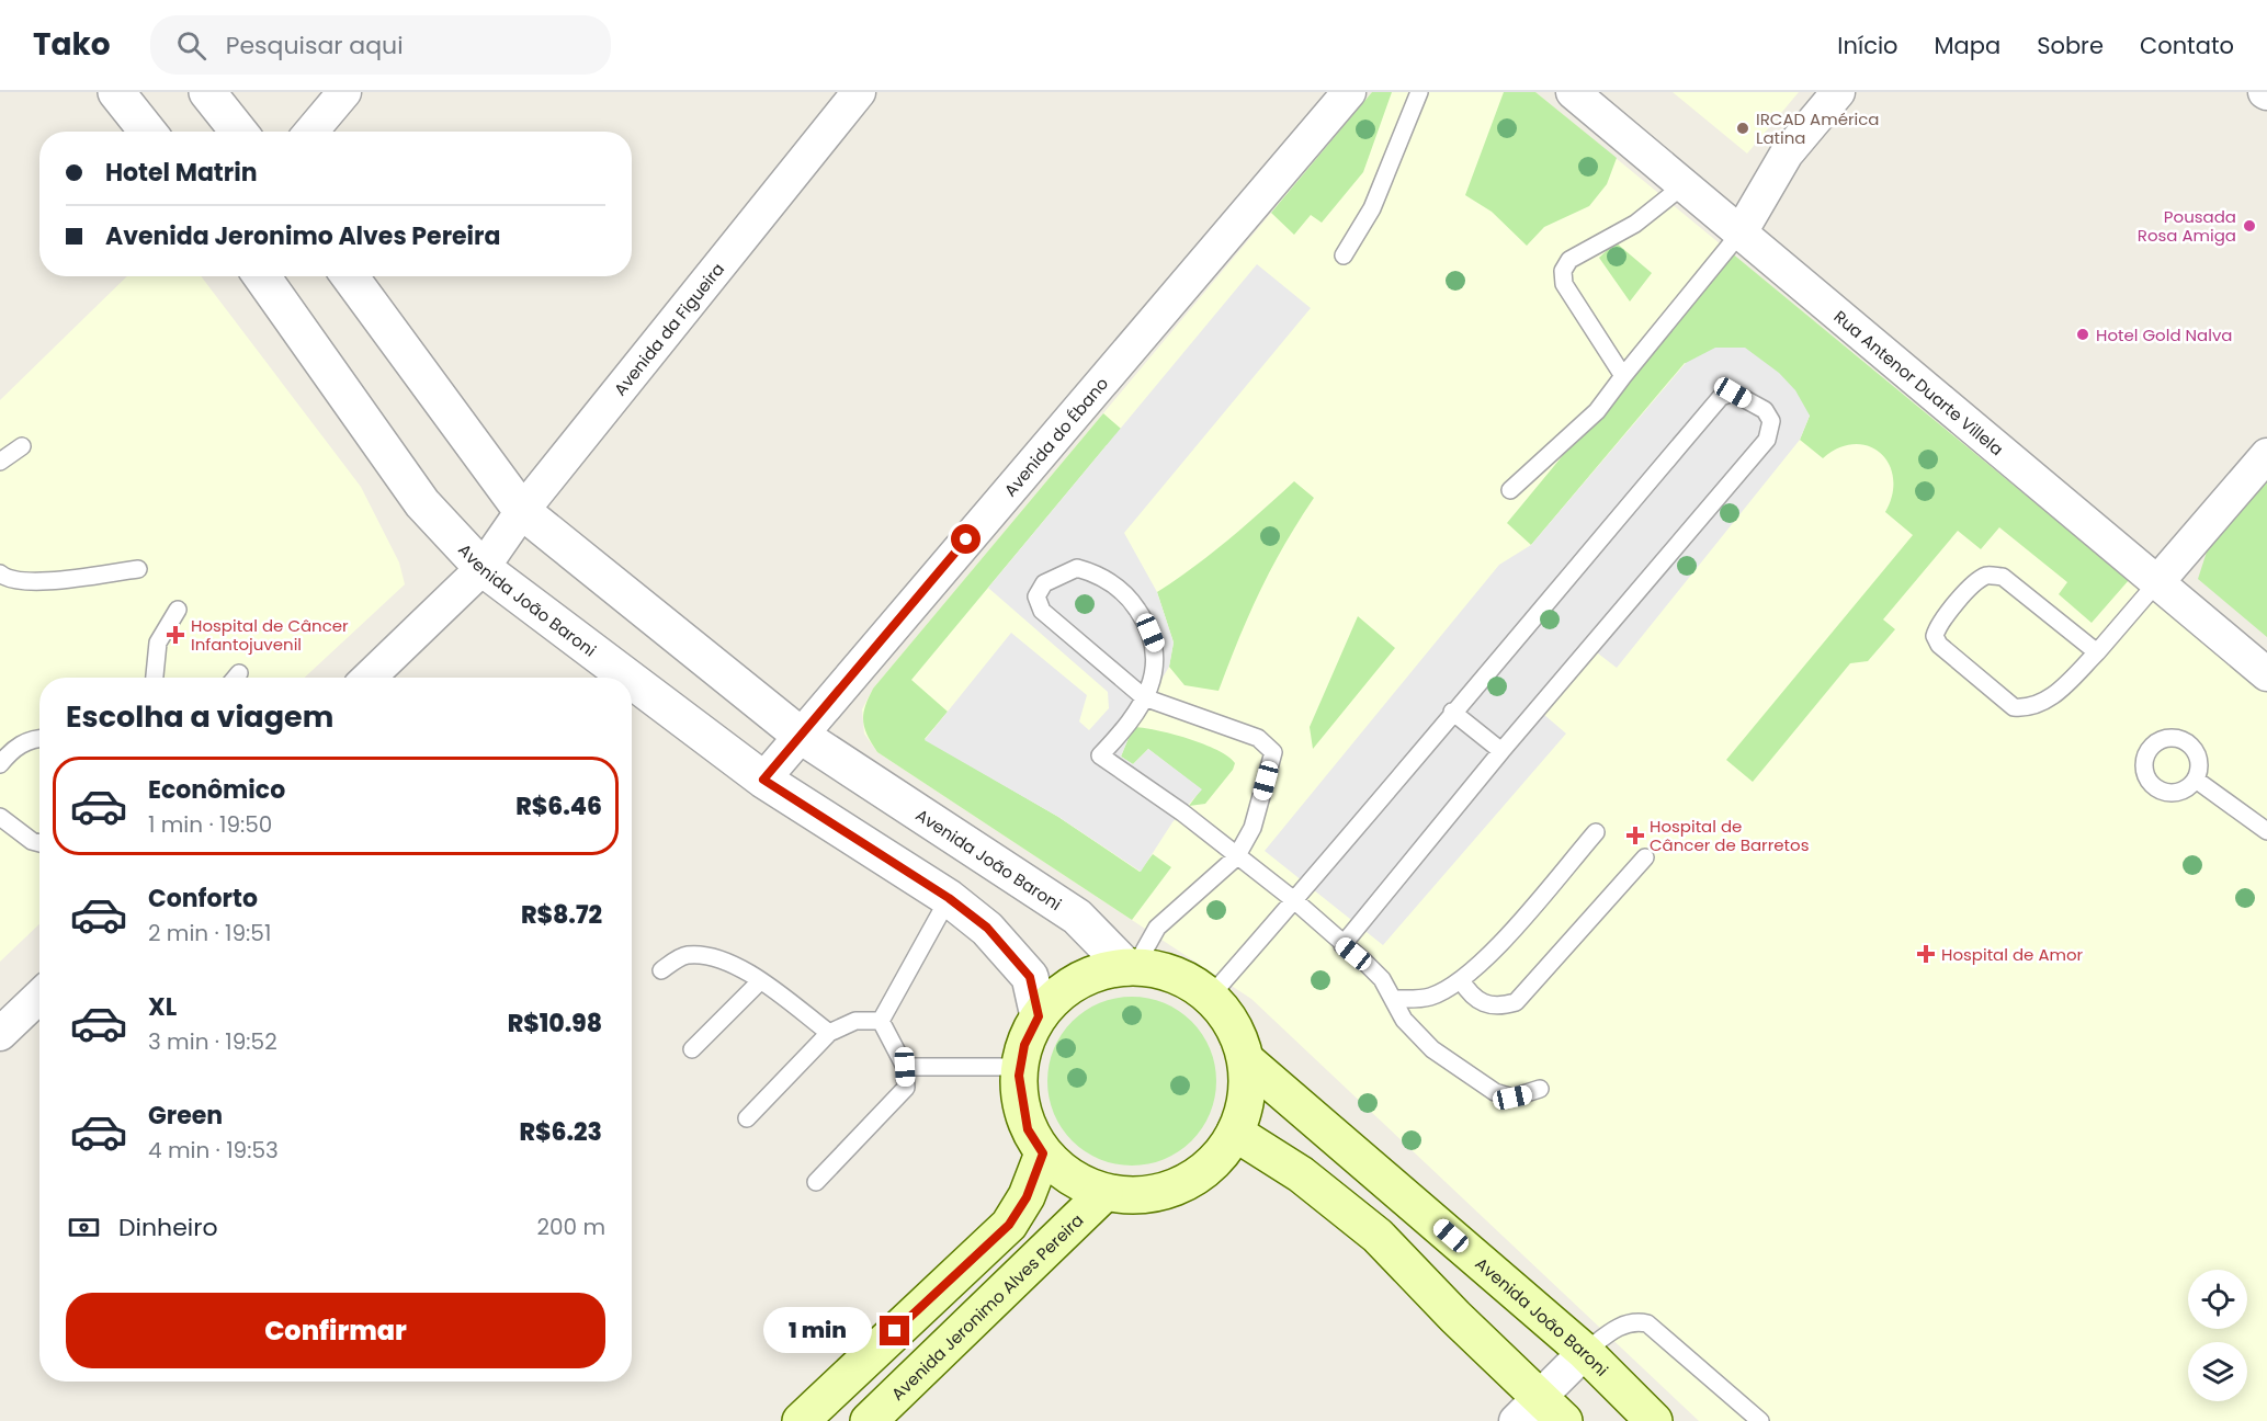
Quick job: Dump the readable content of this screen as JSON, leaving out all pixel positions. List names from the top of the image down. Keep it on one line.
{"streets":{"main road":["Avenida João Baroni","Avenida Jeronimo Alves Pereira"],"street":["Avenida da Figueira","Rua Antenor Duarte Villela","Avenida do Ébano"]},"crossings":[["Avenida da Figueira","Avenida João Baroni"],["Avenida do Ébano","Avenida João Baroni"],["Avenida João Baroni","Avenida Jeronimo Alves Pereira"]],"places":{"other":["IRCAD América Latina","Pousada Rosa Amiga","Hotel Gold Nalva"],"health":["Hospital de Câncer Infantojuvenil","Hospital de Câncer de Barretos","Hospital de Amor"]},"page":{"header":"Tako","search":"Pesquisar aqui","nav":["Início","Mapa","Sobre","Contato"],"banner":["Hotel Matrin","Avenida Jeronimo Alves Pereira"],"heading":"Escolha a viagem","list":[{"name":"Econômico","note":"1 min · 19:50","value":"R$6.46"},{"name":"Conforto","note":"2 min · 19:51","value":"R$8.72"},{"name":"XL","note":"3 min · 19:52","value":"R$10.98"},{"name":"Green","note":"4 min · 19:53","value":"R$6.23"}],"pay":["Dinheiro","200 m"],"buttons":"Confirmar","bubble":"1 min"}}
